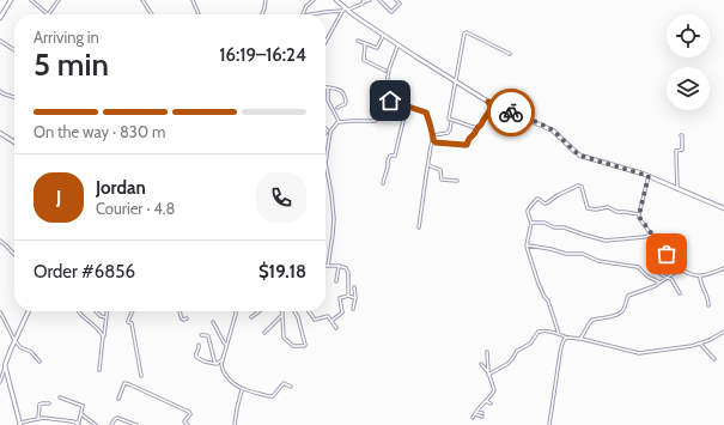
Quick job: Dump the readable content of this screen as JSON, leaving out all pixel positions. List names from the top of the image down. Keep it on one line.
{"page":{"heading":["5 min","Arriving in","16:19–16:24"],"panel":["Jordan","Courier · 4.8","Order #6856","$19.18"],"bar":"On the way · 830 m","round":"J"}}
